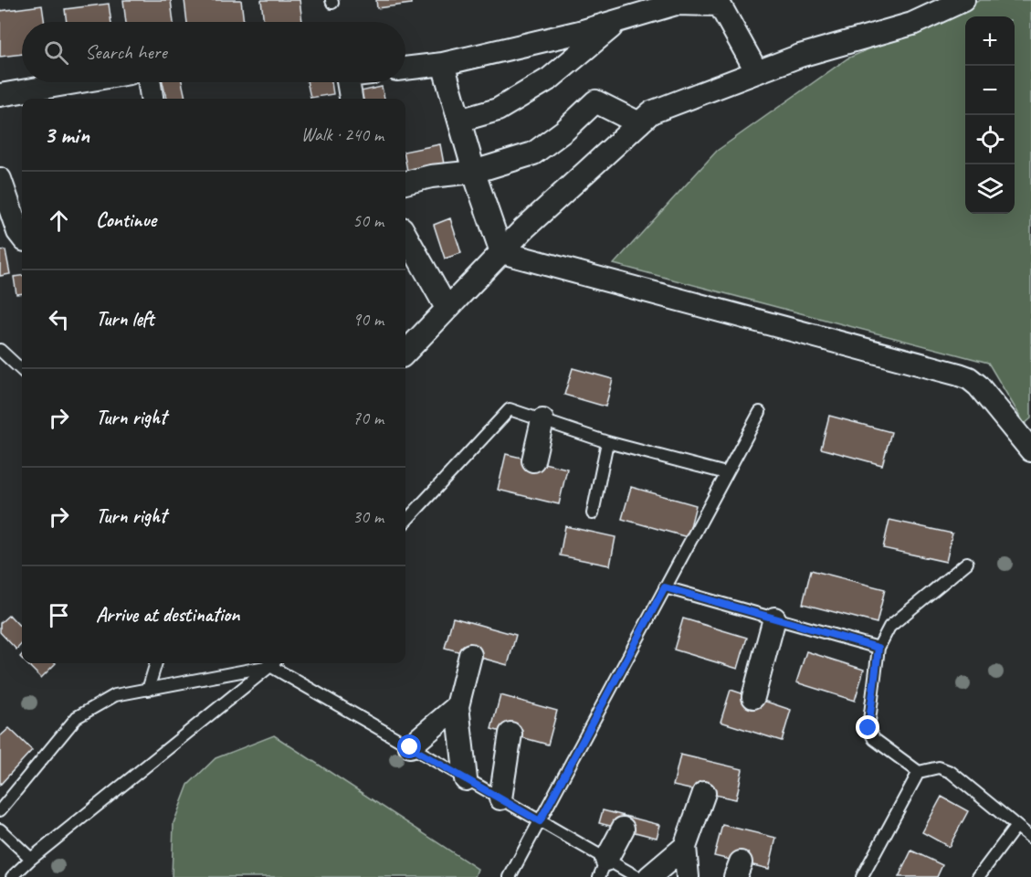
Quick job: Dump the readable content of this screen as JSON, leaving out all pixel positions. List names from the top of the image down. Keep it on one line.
{"page":{"map_buttons":["+","−"],"search":"Search here","heading":["3 min","Walk · 240 m"],"list":[["Continue","50 m"],["Turn left","90 m"],["Turn right","70 m"],["Turn right","30 m"],"Arrive at destination"]}}
